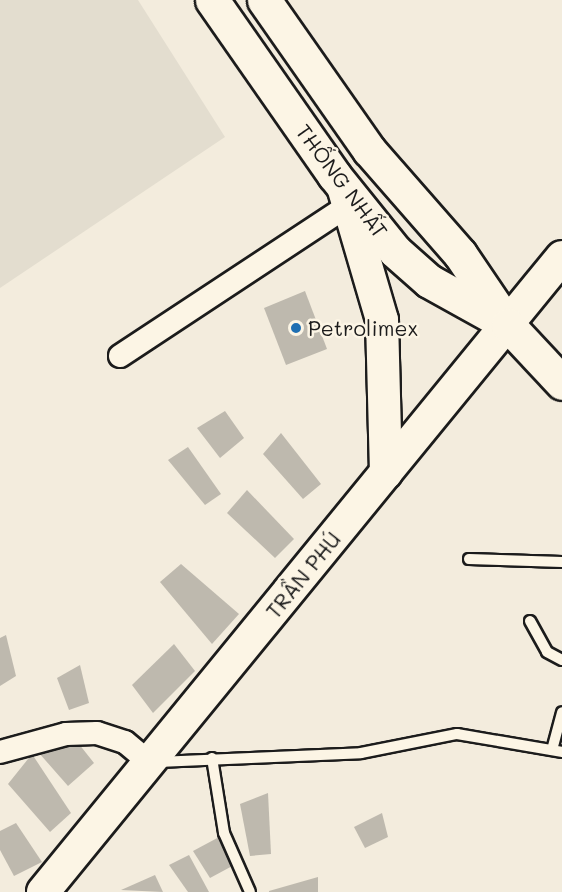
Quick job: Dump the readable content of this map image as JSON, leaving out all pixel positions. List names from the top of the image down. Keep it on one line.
{"streets":{"main road":["THỐNG NHẤT","TRẦN PHÚ"]},"crossings":[["THỐNG NHẤT","TRẦN PHÚ"]],"places":["Petrolimex"]}
